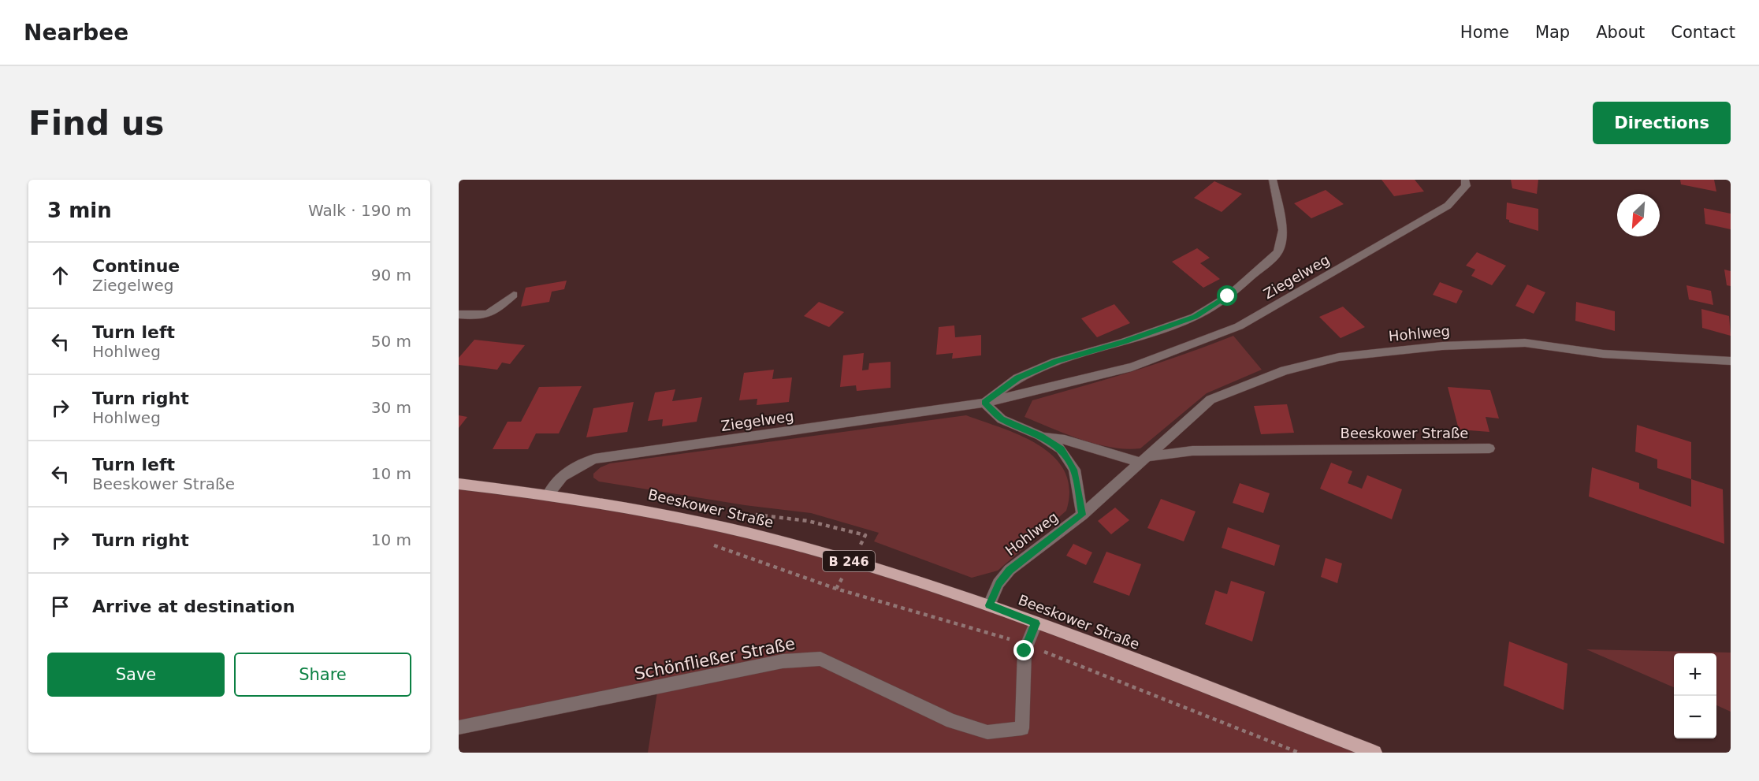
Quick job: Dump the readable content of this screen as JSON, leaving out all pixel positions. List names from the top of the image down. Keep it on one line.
{"streets":{"main road":["Beeskower Straße","B 246"],"street":["Ziegelweg","Hohlweg","Schönfließer Straße"]},"crossings":[["Ziegelweg","Beeskower Straße"],["Hohlweg","Beeskower Straße"]],"north":"bottom left","page":{"header":"Nearbee","nav":["Home","Map","About","Contact"],"buttons":["Directions",["Save","Share"]],"title":"Find us","heading":["3 min","Walk · 190 m"],"list":[["Continue","Ziegelweg","90 m"],["Turn left","Hohlweg","50 m"],["Turn right","Hohlweg","30 m"],["Turn left","Beeskower Straße","10 m"],["Turn right","10 m"],"Arrive at destination"],"map_buttons":["+","−"]}}
